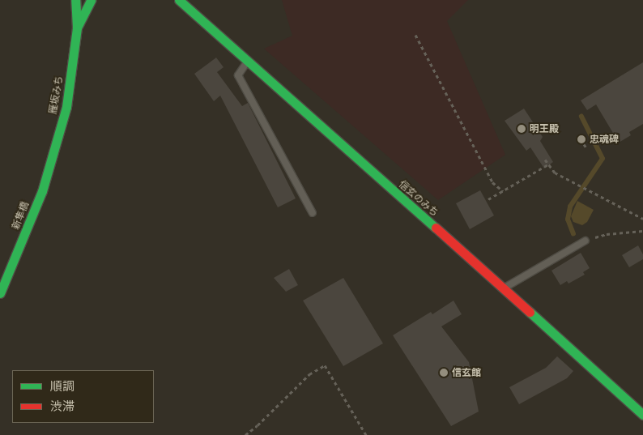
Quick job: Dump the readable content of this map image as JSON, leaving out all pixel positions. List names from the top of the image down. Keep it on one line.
{"streets":{"main road":["雁坂みち","信玄のみち","新隼橋"]},"crossings":[["雁坂みち","新隼橋"]],"places":["明王殿","忠魂碑","信玄館"],"legend":["順調","渋滞"]}
